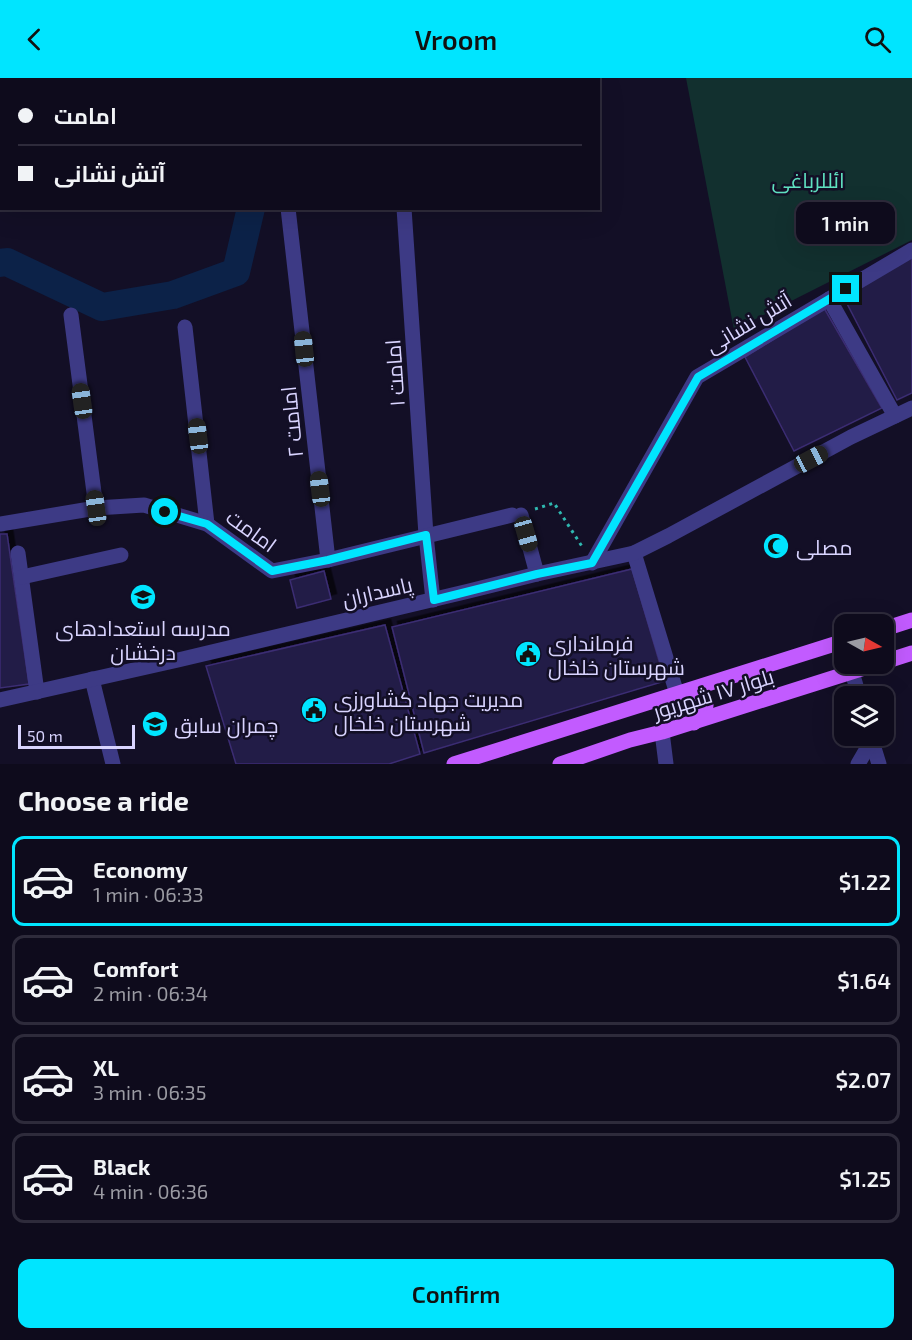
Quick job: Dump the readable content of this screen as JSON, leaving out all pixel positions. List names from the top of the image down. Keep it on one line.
{"streets":{"main road":["بلوار ١٧ شهریور"],"street":["آتش نشانی","امامت ۱","امامت ۲","امامت","پاسداران"]},"crossings":[["آتش نشانی","پاسداران"],["امامت ۱","امامت"],["امامت ۱","پاسداران"],["امامت ۲","امامت"]],"parks":["ائللرباغی"],"places":{"mosque":["مصلی"],"school or university":["مدرسه استعدادهای درخشان","چمران سابق"],"public building":["فرمانداری شهرستان خلخال","مدیریت جهاد کشاورزی شهرستان خلخال"]},"scale_bar":"50 m","north":"right","page":{"header":"Vroom","banner":["امامت","آتش نشانی"],"bubble":"1 min","scale":"50 m","heading":"Choose a ride","list":[{"name":"Economy","note":"1 min · 06:33","value":"$1.22"},{"name":"Comfort","note":"2 min · 06:34","value":"$1.64"},{"name":"XL","note":"3 min · 06:35","value":"$2.07"},{"name":"Black","note":"4 min · 06:36","value":"$1.25"}],"buttons":"Confirm"}}
